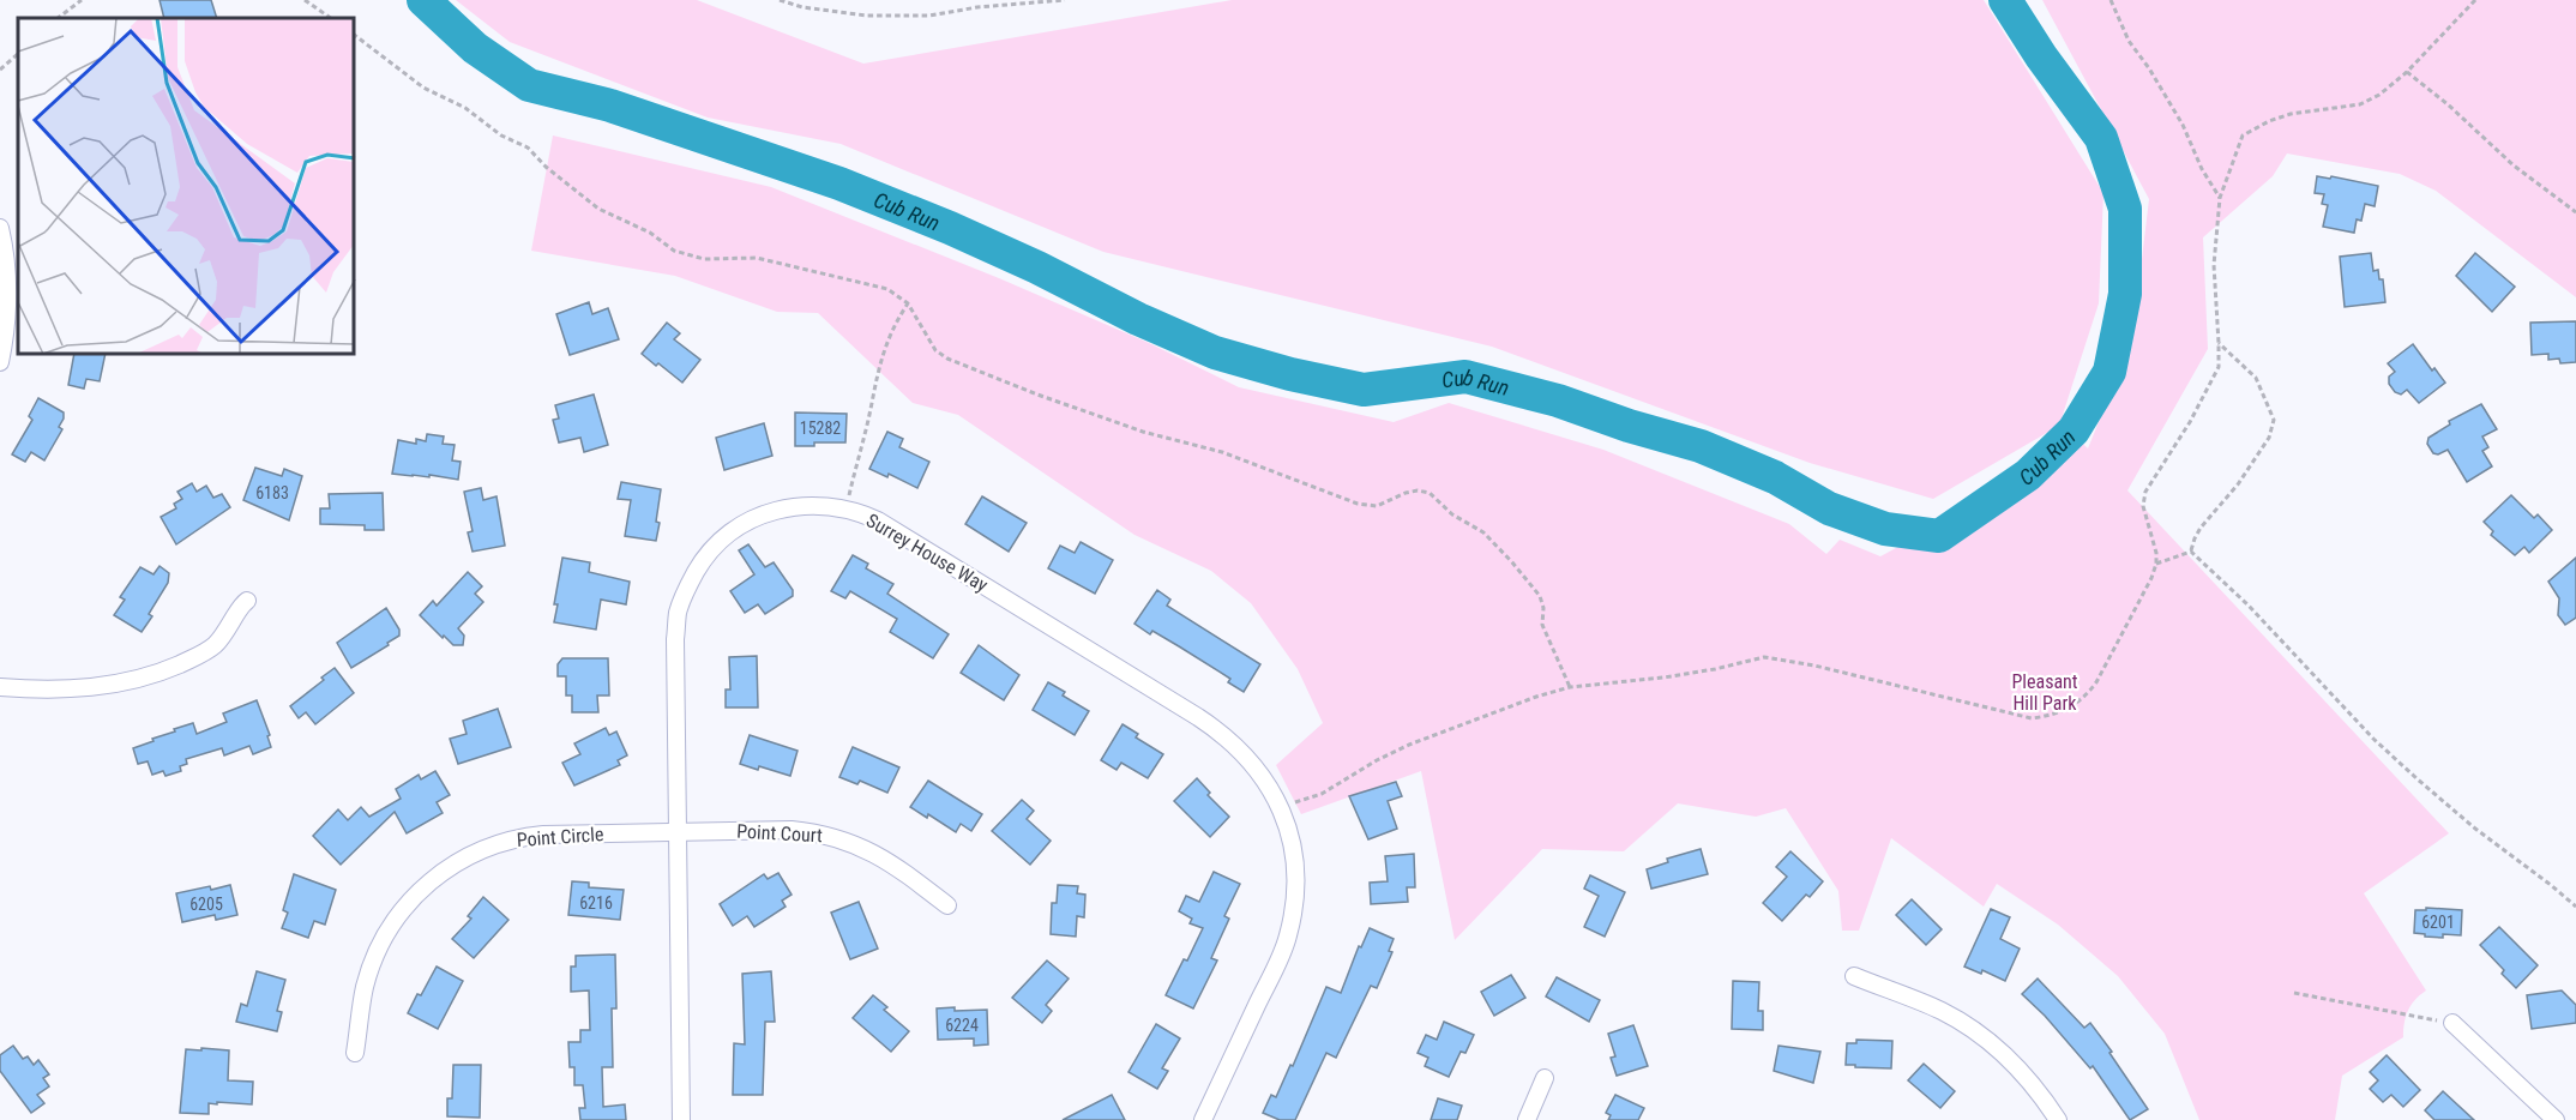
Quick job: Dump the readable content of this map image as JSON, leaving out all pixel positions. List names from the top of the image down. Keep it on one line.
{"streets":{"street":["Surrey House Way","Point Court","Point Circle"]},"crossings":[["Surrey House Way","Point Court"],["Surrey House Way","Point Circle"],["Point Court","Point Circle"]],"water":["Cub Run"],"parks":["Pleasant Hill Park"],"house_numbers":["15282","6183","6216","6205","6201","6224"]}
